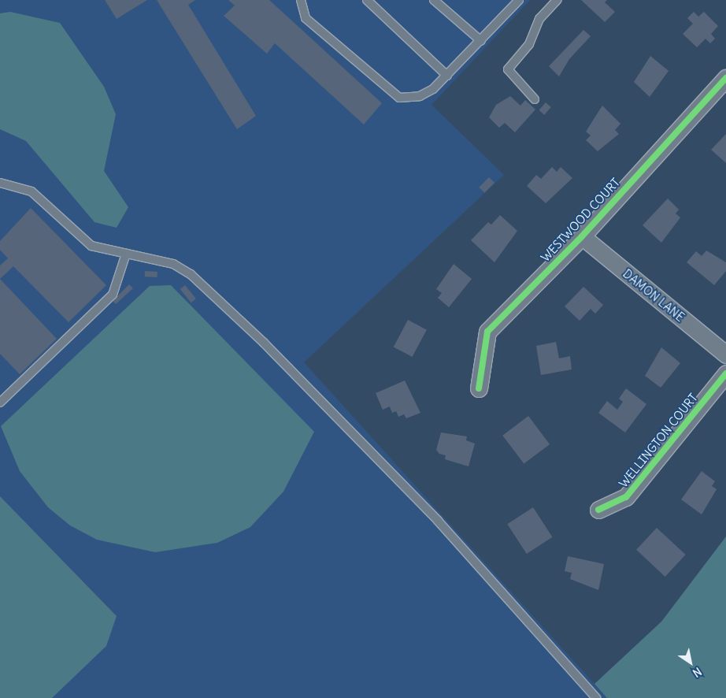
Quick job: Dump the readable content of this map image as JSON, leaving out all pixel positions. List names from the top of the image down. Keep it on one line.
{"streets":{"street":["WESTWOOD COURT","DAMON LANE","WELLINGTON COURT"]},"crossings":[["WESTWOOD COURT","DAMON LANE"]],"north":"bottom right"}
